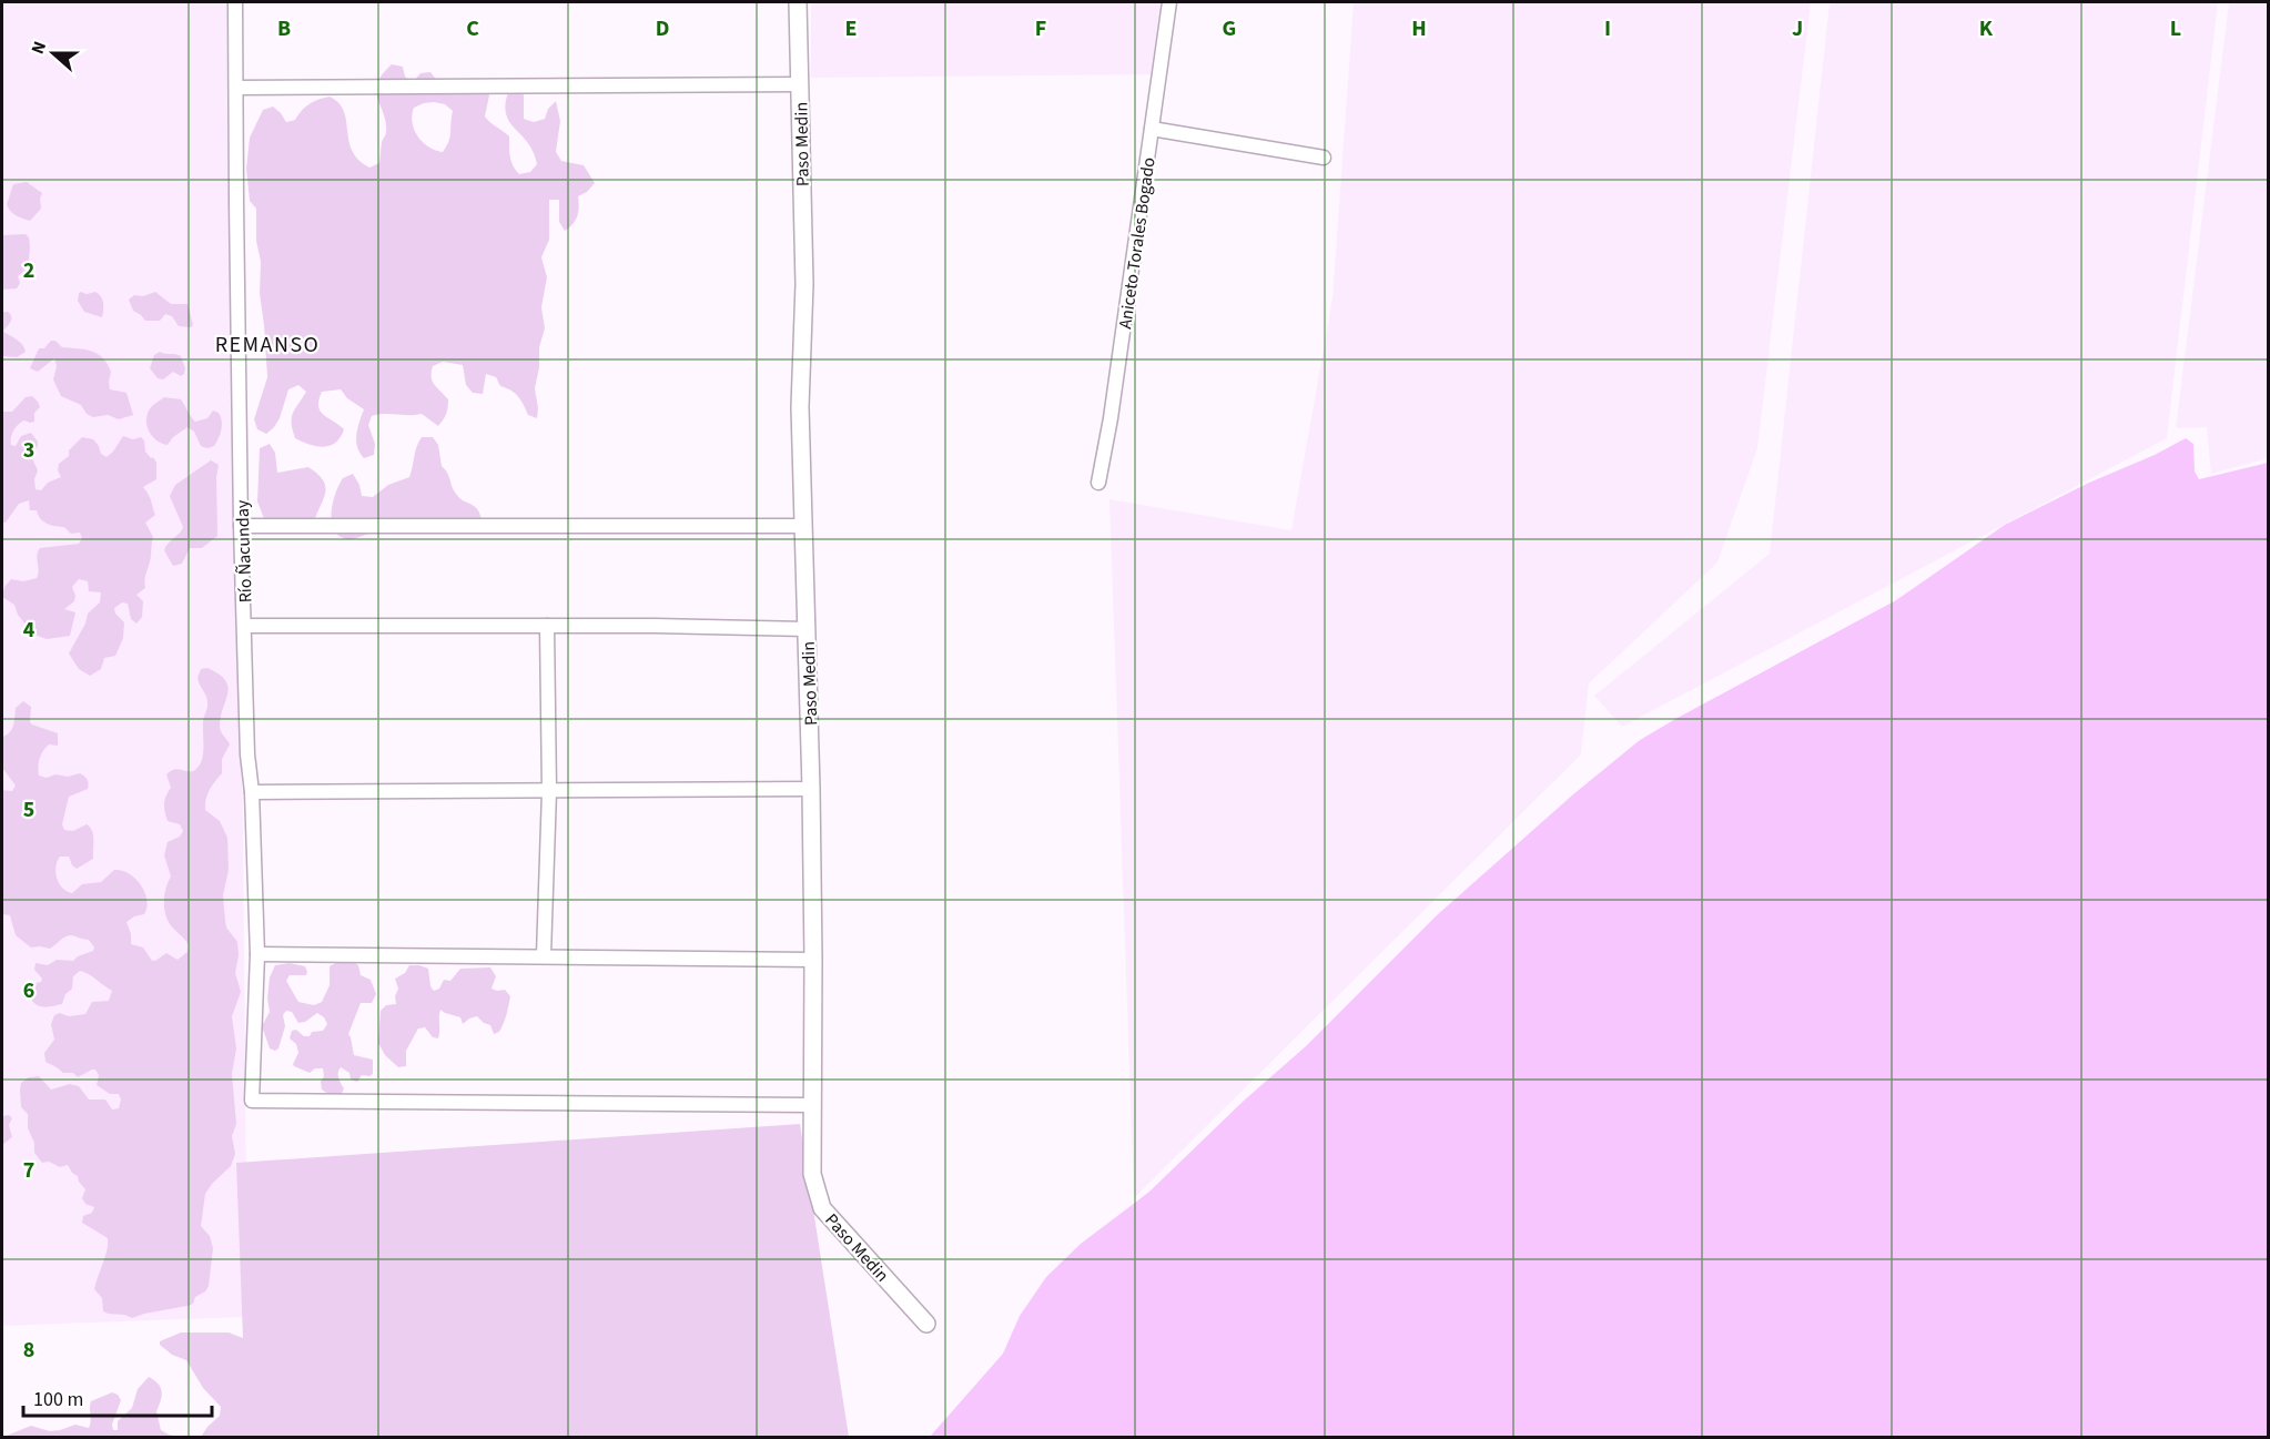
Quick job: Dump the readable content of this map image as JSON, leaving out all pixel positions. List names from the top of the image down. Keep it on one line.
{"streets":{"street":["Paso Medin","Aniceto Torales Bogado","Río Ñacunday"]},"crossings":[["Paso Medin","Río Ñacunday"]],"districts":["REMANSO"],"scale_bar":"100 m","north":"left","grid":{"columns":["B","C","D","E","F","G","H","I","J","K","L"],"rows":["2","3","4","5","6","7","8"]}}
